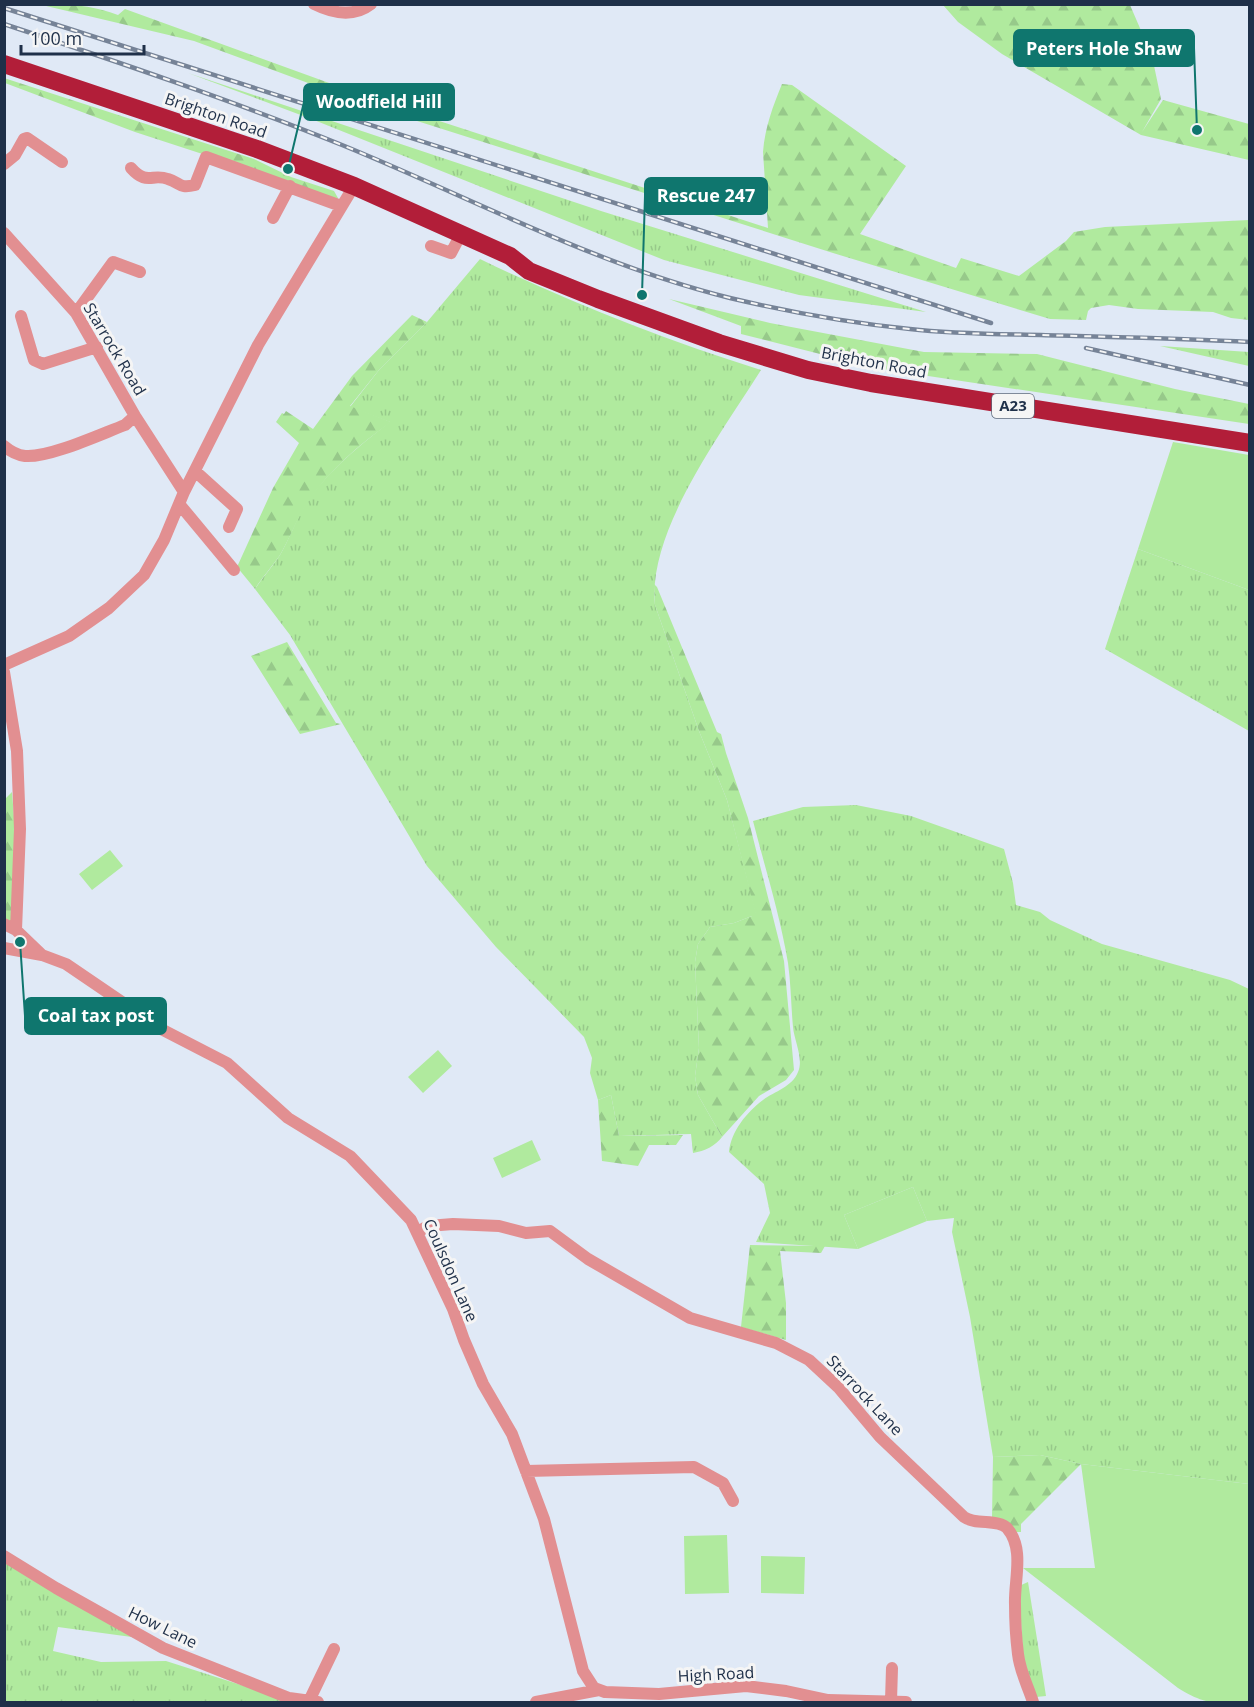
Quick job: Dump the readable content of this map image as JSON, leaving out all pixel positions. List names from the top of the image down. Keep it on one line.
{"streets":{"highway":["Brighton Road","A23"],"street":["Starrock Road","Coulsdon Lane","Starrock Lane","How Lane","High Road"]},"crossings":[["Coulsdon Lane","Starrock Lane"],["Coulsdon Lane","High Road"]],"places":["Peters Hole Shaw","Woodfield Hill","Rescue 247","Coal tax post"],"scale_bar":"100 m"}
